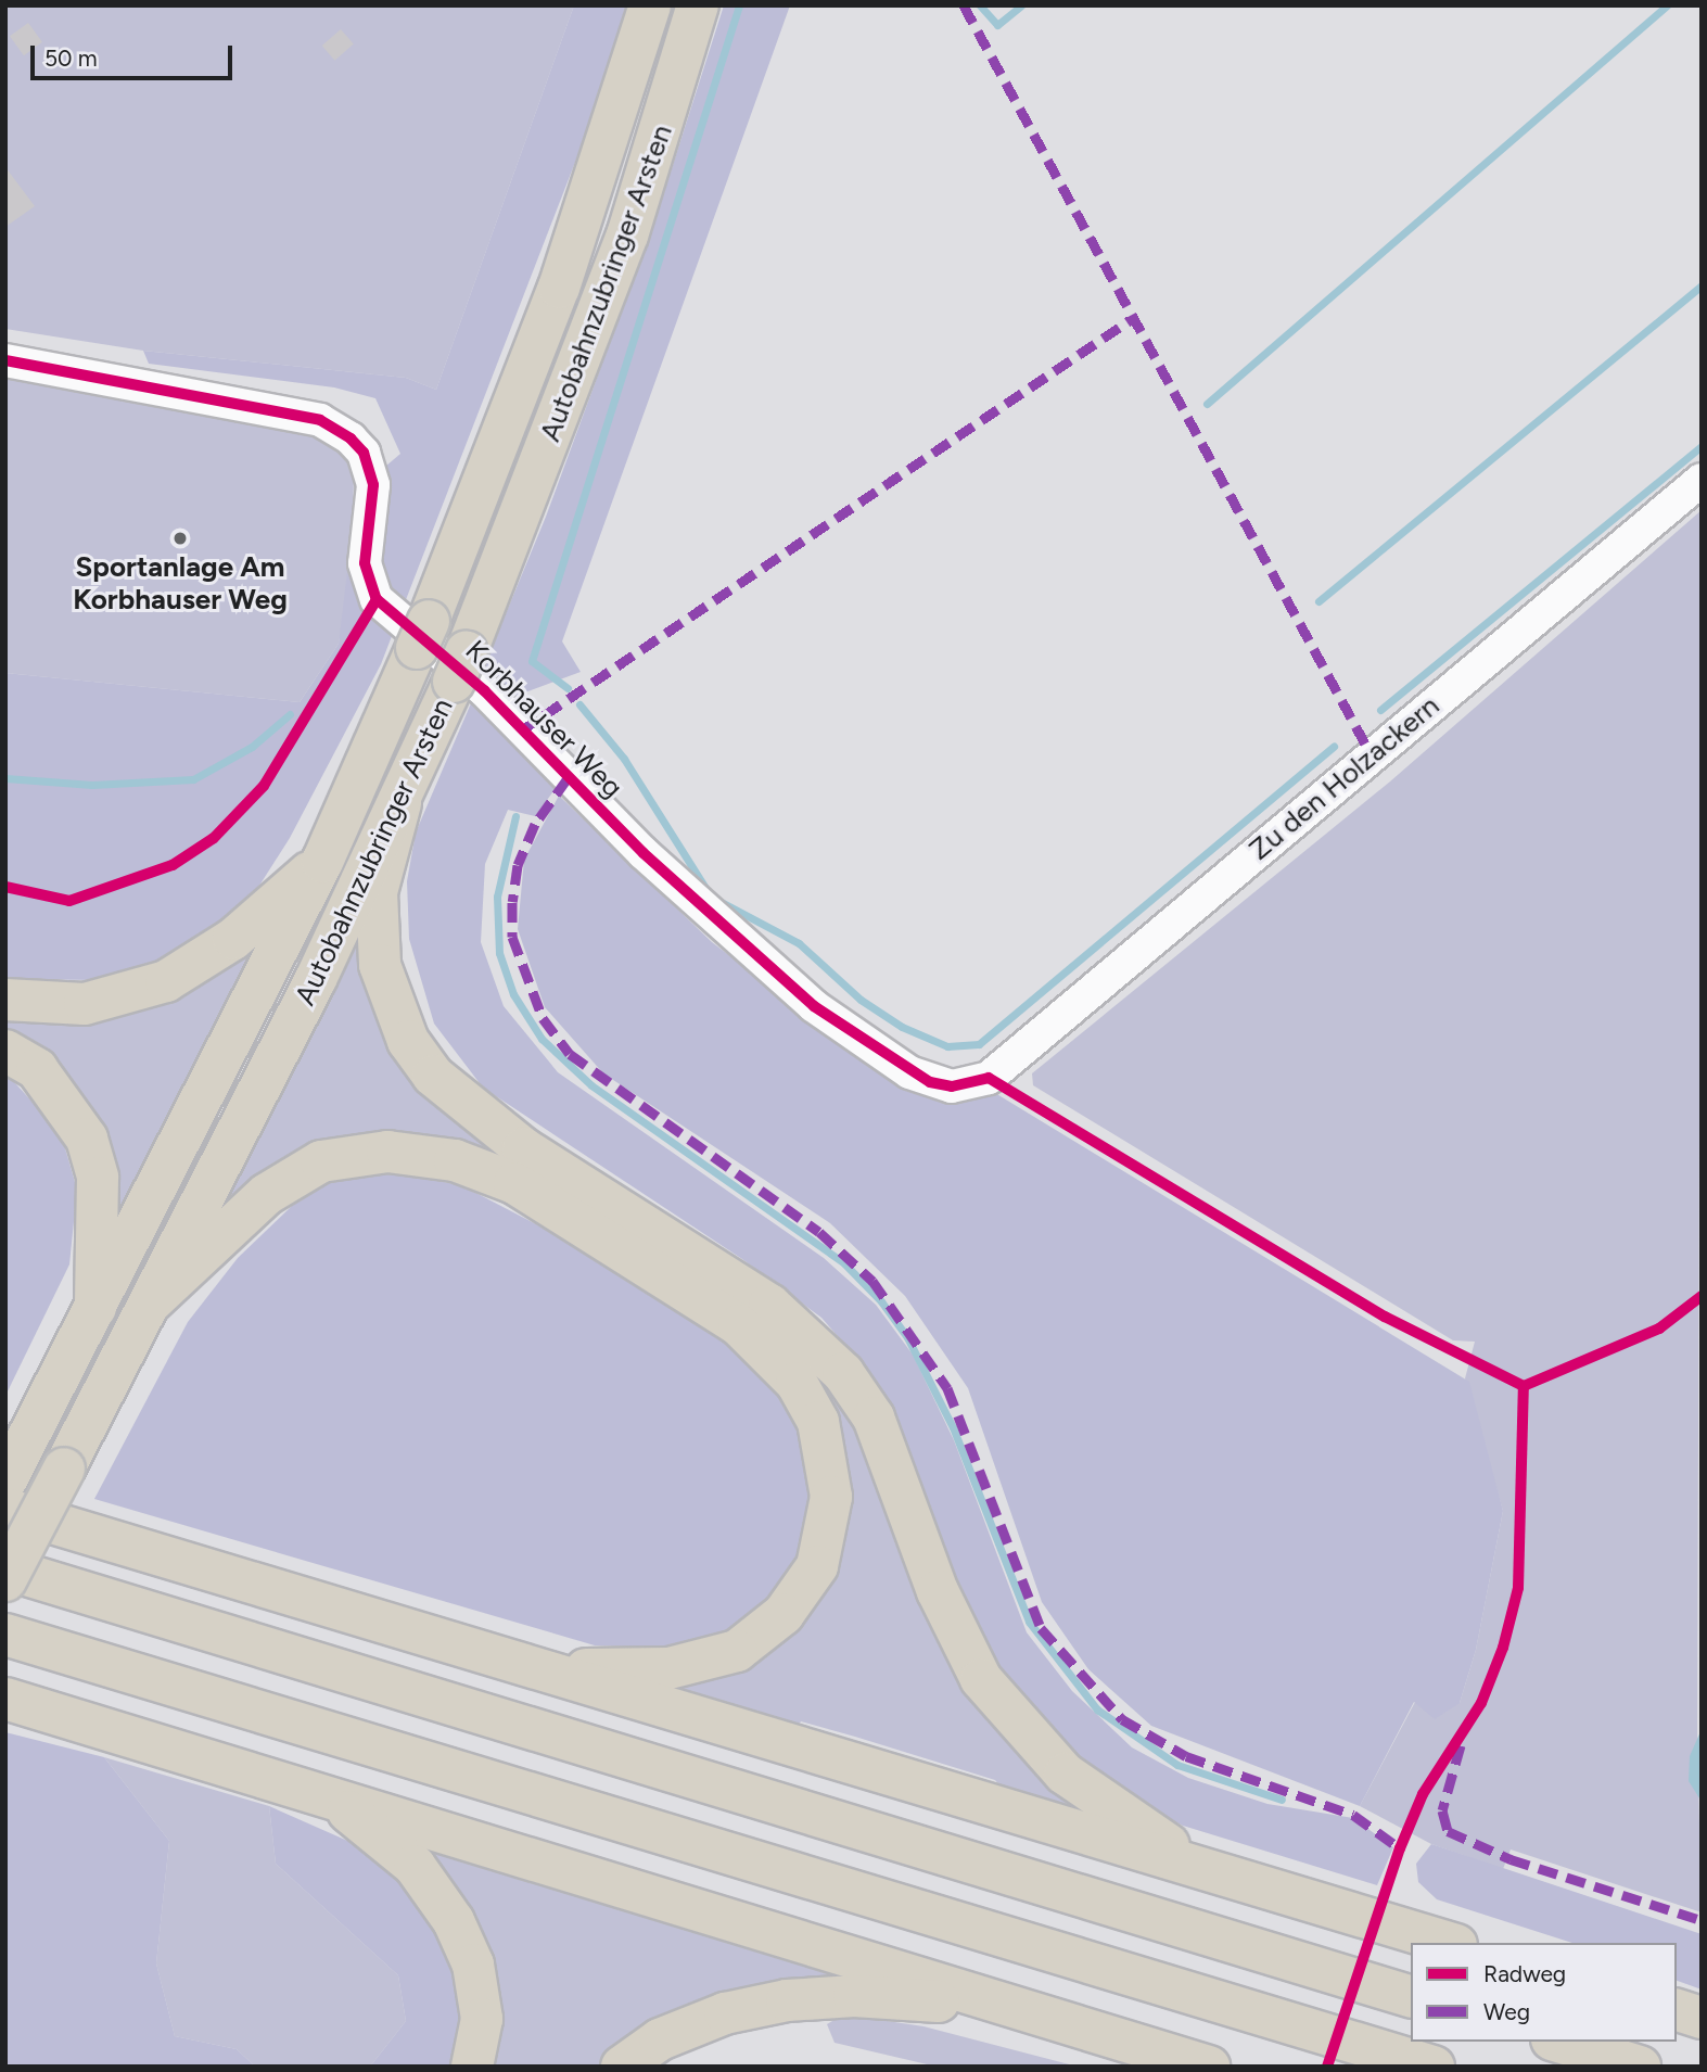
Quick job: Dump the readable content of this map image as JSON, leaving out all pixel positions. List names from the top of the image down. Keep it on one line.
{"streets":{"highway":["Autobahnzubringer Arsten"],"lane":["Korbhauser Weg","Zu den Holzackern"]},"crossings":[["Korbhauser Weg","Zu den Holzackern"]],"places":["Sportanlage Am Korbhauser Weg"],"legend":["Radweg","Weg"],"scale_bar":"50 m"}
